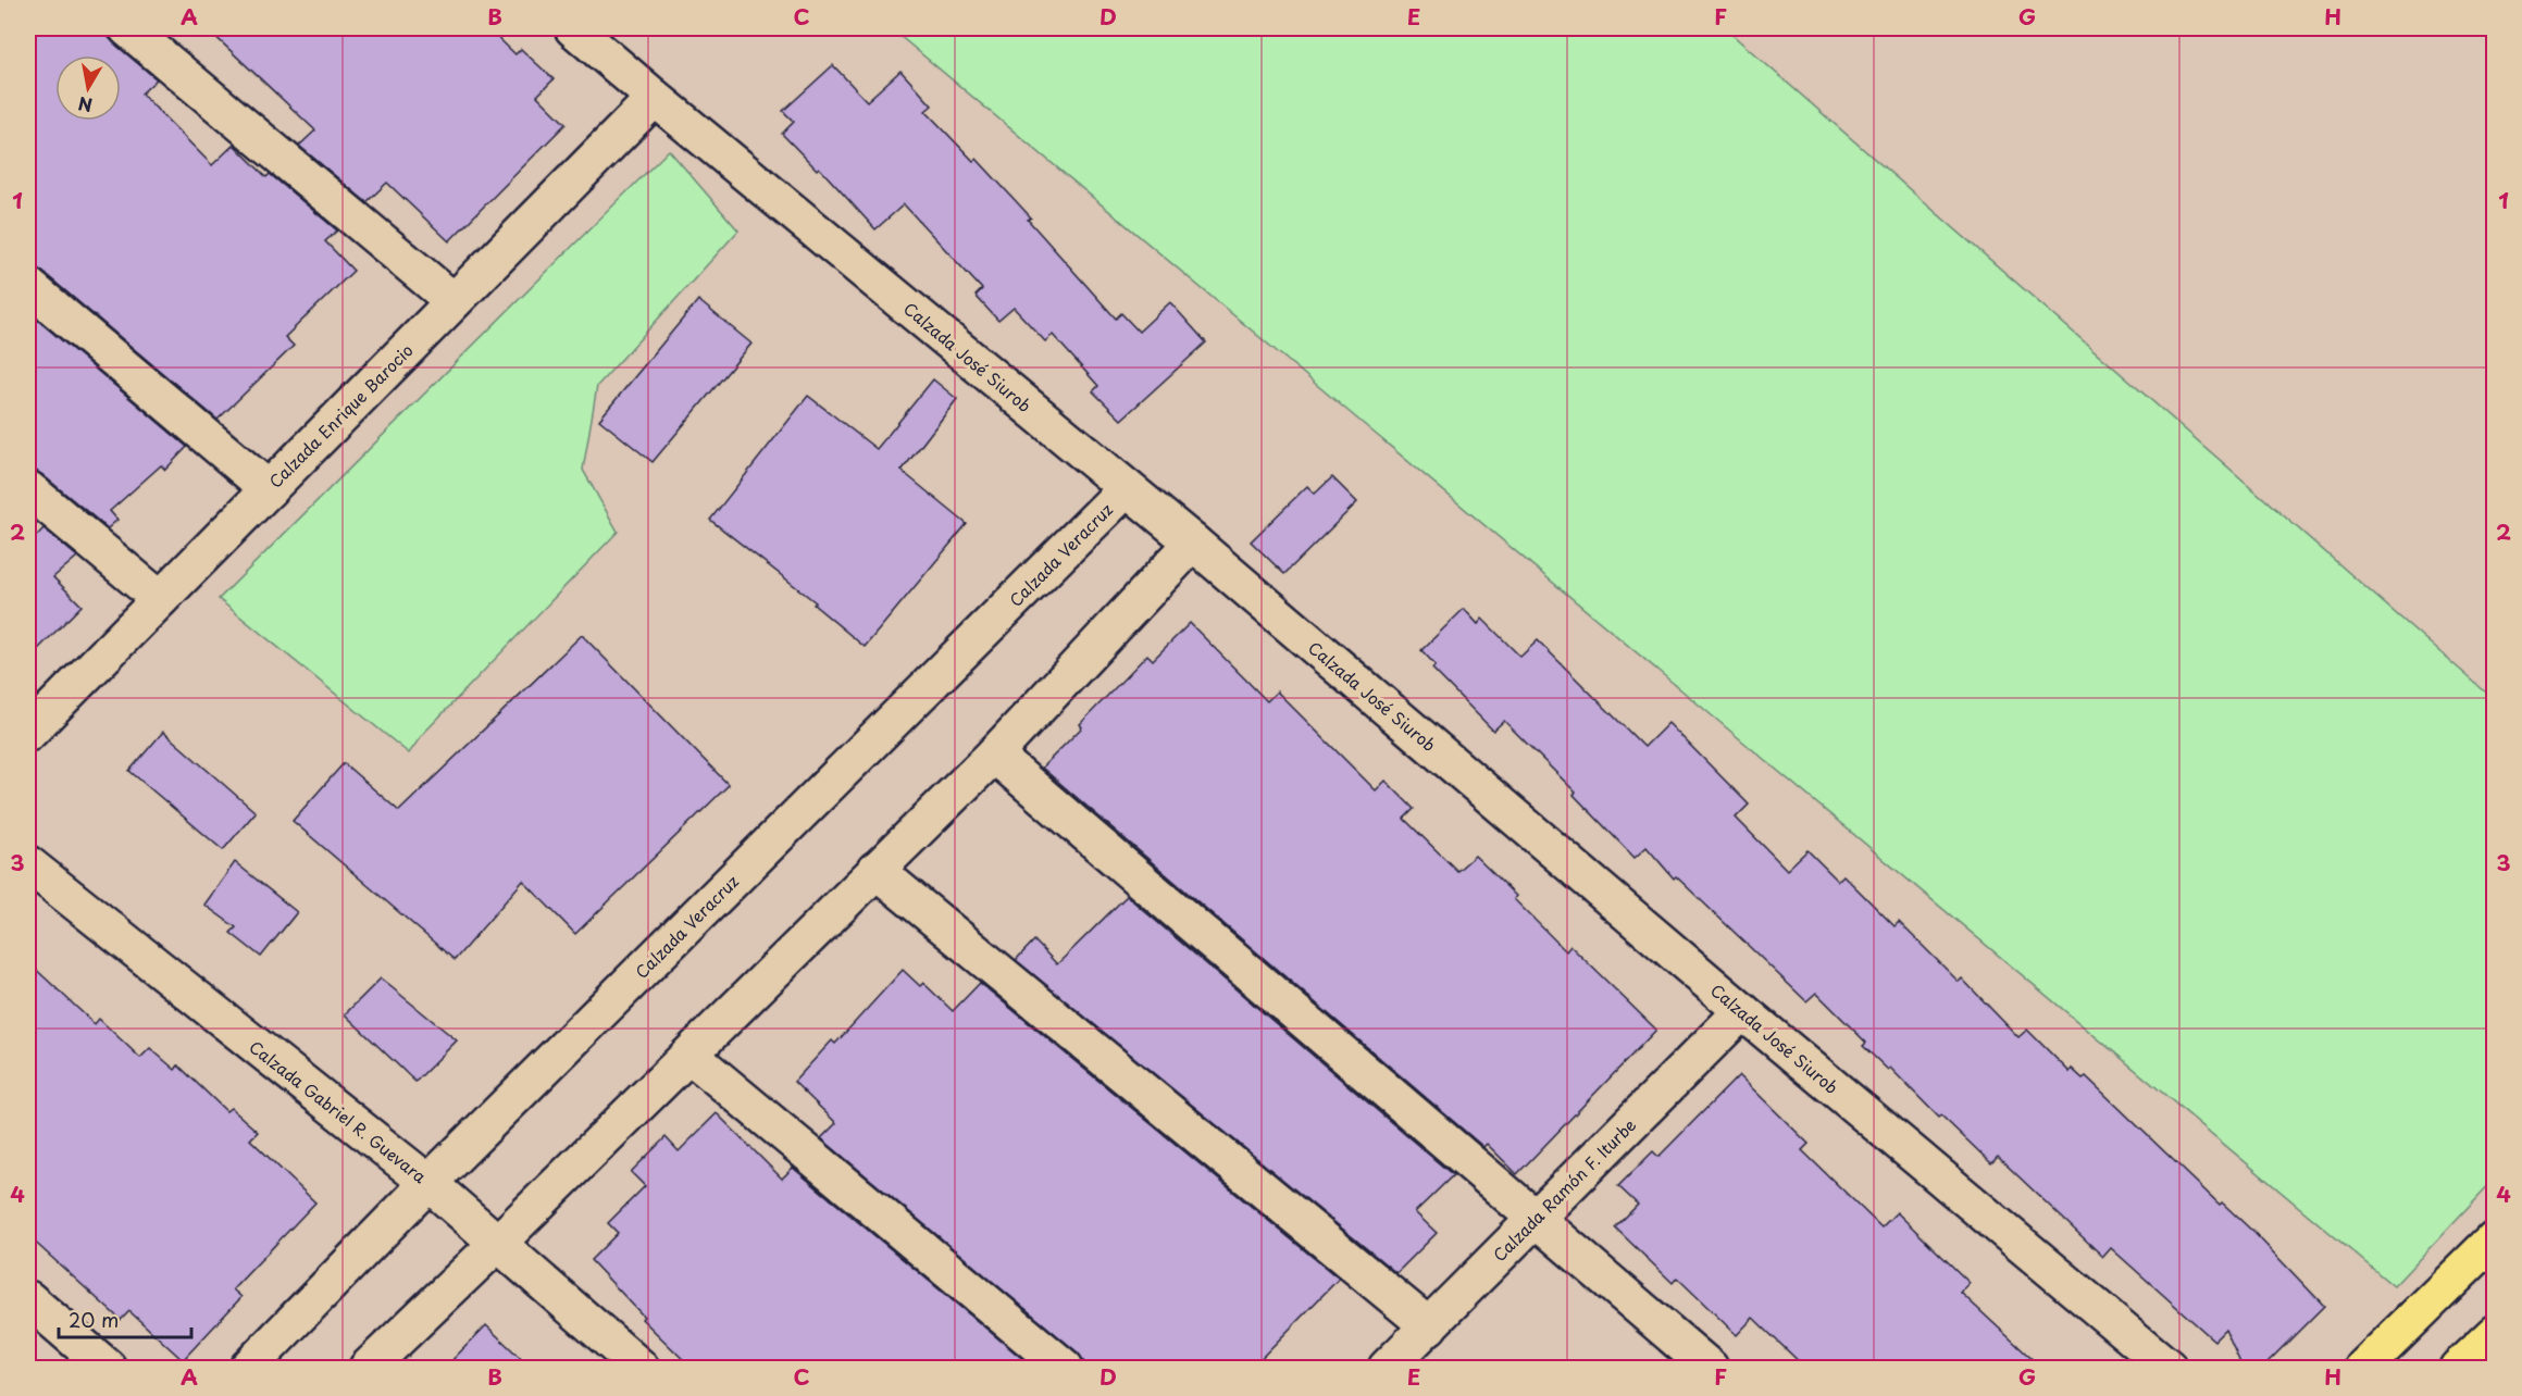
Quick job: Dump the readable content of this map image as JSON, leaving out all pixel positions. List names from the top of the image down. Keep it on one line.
{"streets":{"street":["Calzada José Siurob","Calzada Enrique Barocio","Calzada Veracruz","Calzada Gabriel R. Guevara","Calzada Ramón F. Iturbe"]},"crossings":[["Calzada José Siurob","Calzada Enrique Barocio"],["Calzada José Siurob","Calzada Veracruz"],["Calzada José Siurob","Calzada Ramón F. Iturbe"],["Calzada Veracruz","Calzada Gabriel R. Guevara"]],"scale_bar":"20 m","north":"bottom","grid":{"columns":["A","B","C","D","E","F","G","H"],"rows":["1","2","3","4"]}}
